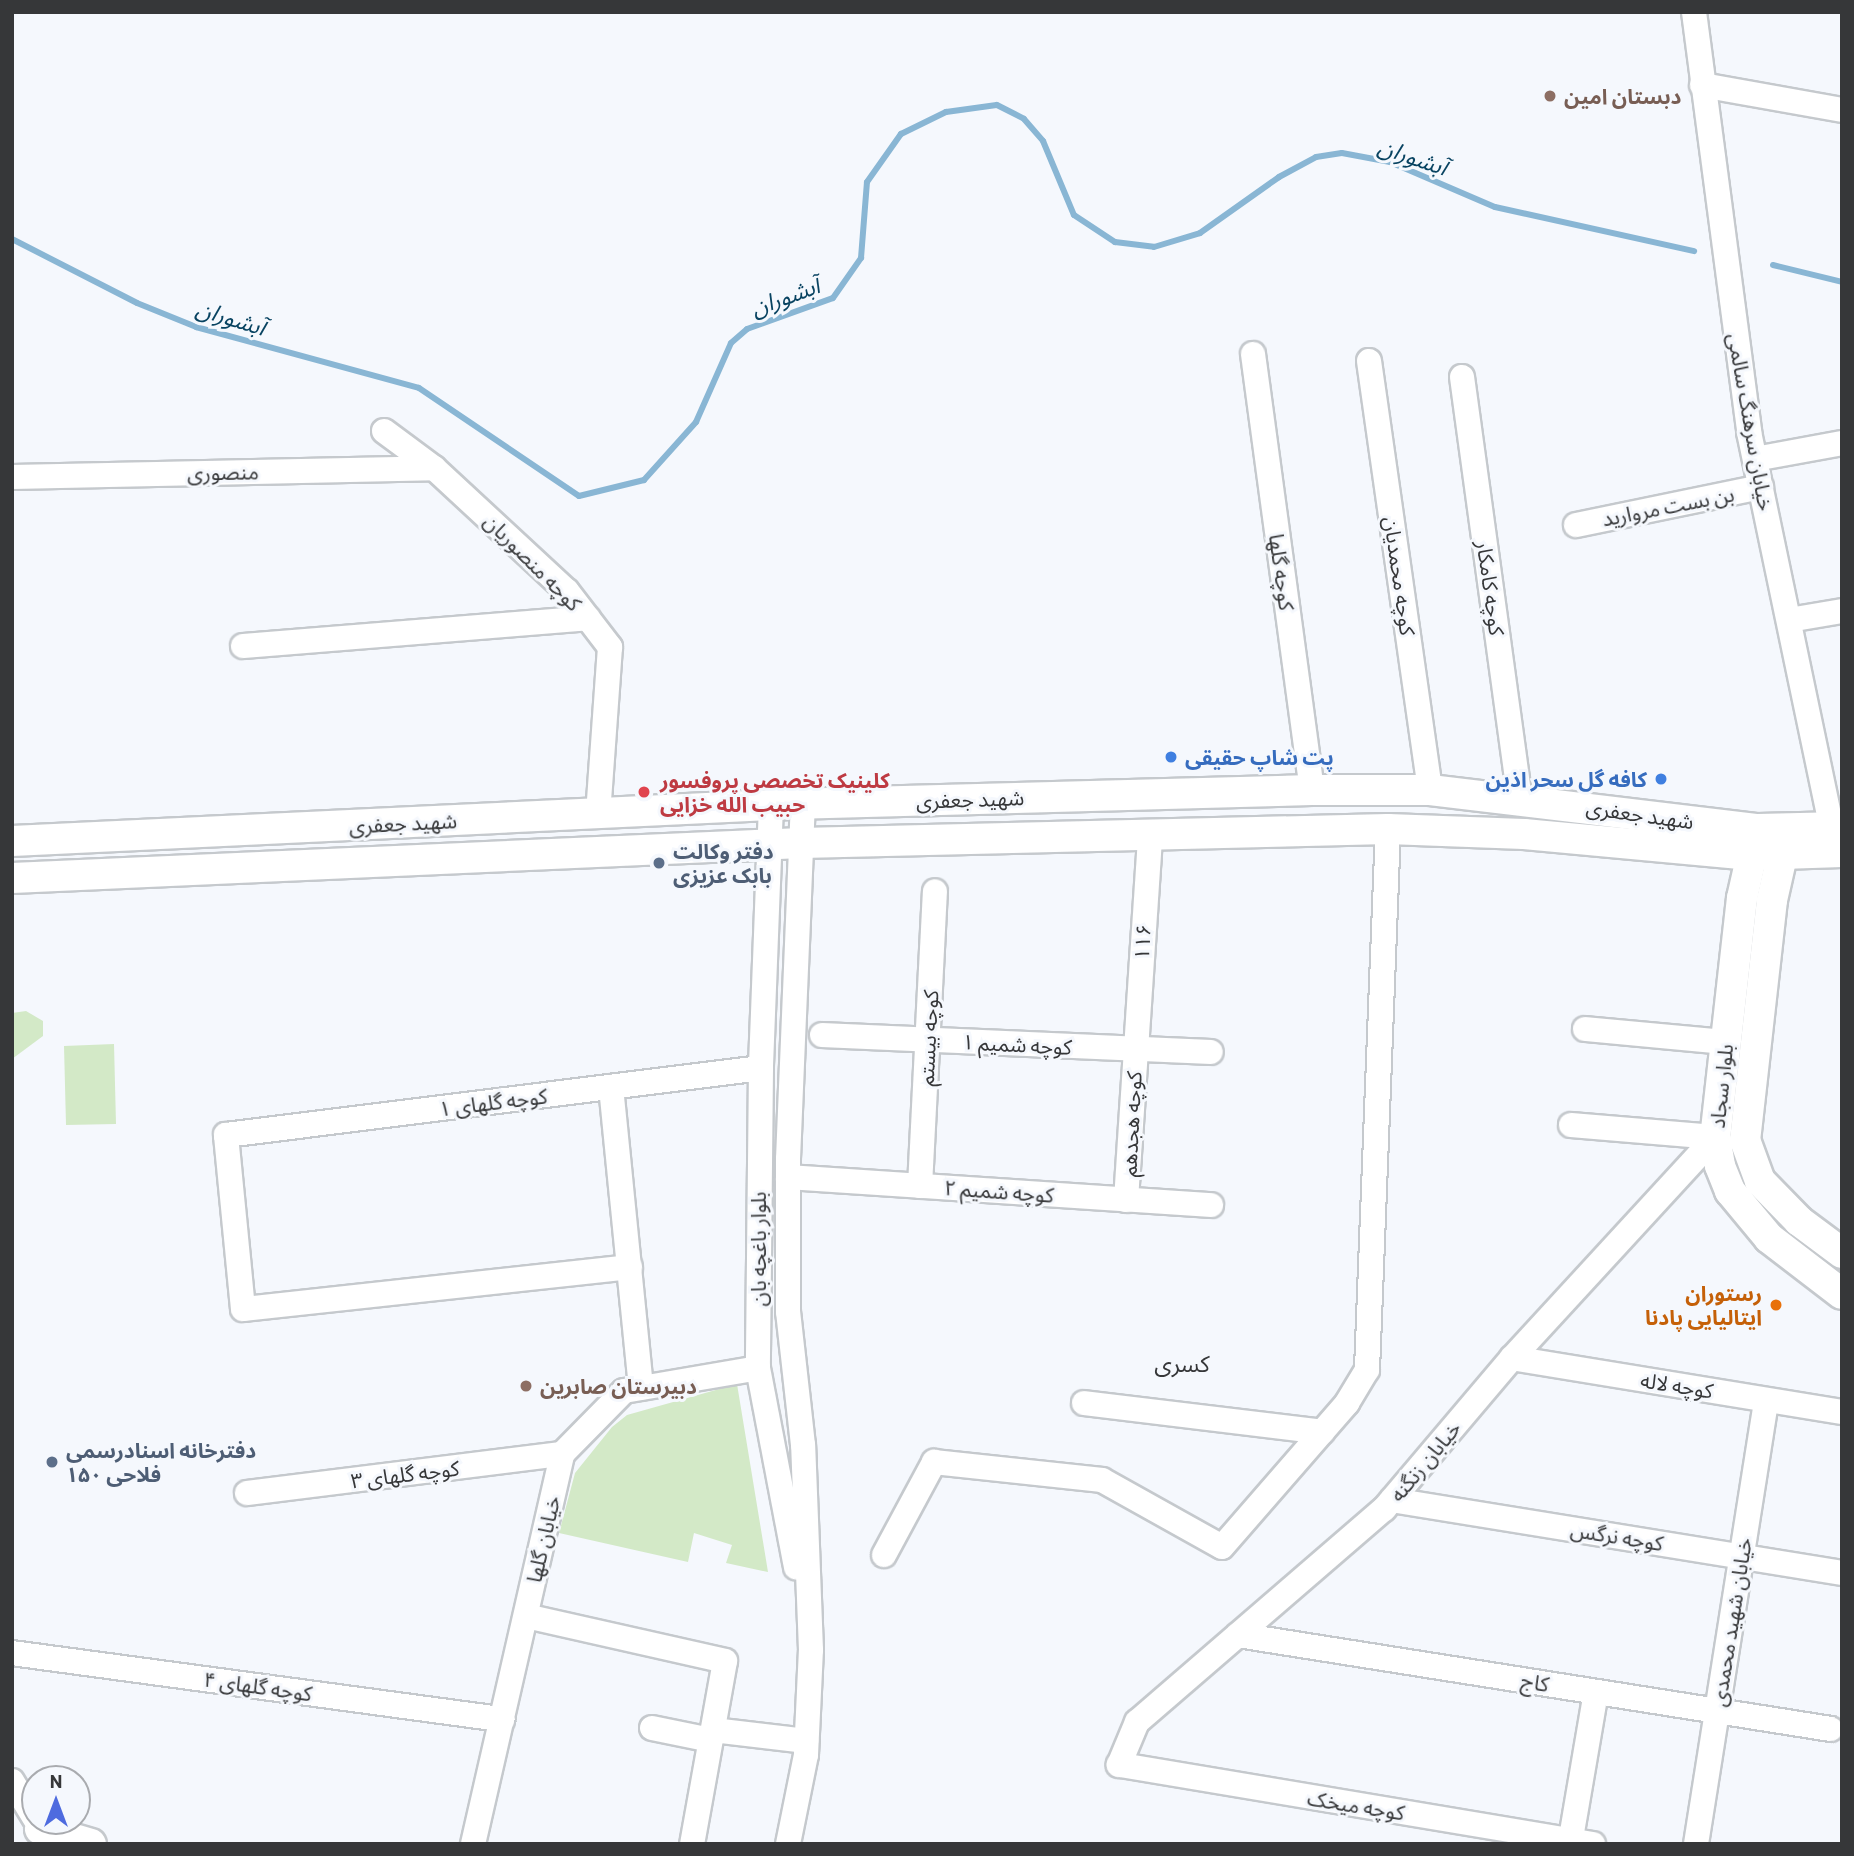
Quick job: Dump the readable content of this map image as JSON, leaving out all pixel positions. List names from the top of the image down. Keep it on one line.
{"streets":{"main road":["شهید جعفری","بلوار سجاد"],"street":["خیابان سرهنگ سالمی","منصوری","بن بست مروارید","کوچه منصوریان","کوچه گلها","کوچه محمدیان","کوچه کامکار","۱۱۶","کوچه بیستم","کوچه شمیم ۱","کوچه گلهای ۱","کوچه هجدهم","کوچه شمیم ۲","بلوار باغچه بان","کوچه لاله","خیابان زنگنه","کوچه گلهای ۳","کوچه نرگس","خیابان گلها","خیابان شهید محمدی","کاج","کوچه گلهای ۴","کوچه میخک"]},"crossings":[["خیابان سرهنگ سالمی","بن بست مروارید"],["خیابان سرهنگ سالمی","شهید جعفری"],["منصوری","کوچه منصوریان"],["کوچه منصوریان","شهید جعفری"],["کوچه گلها","شهید جعفری"],["کوچه محمدیان","شهید جعفری"],["کوچه کامکار","شهید جعفری"],["شهید جعفری","۱۱۶"],["شهید جعفری","بلوار سجاد"],["شهید جعفری","بلوار باغچه بان"],["۱۱۶","کوچه شمیم ۱"],["۱۱۶","کوچه هجدهم"],["کوچه بیستم","کوچه شمیم ۱"],["کوچه بیستم","کوچه شمیم ۲"],["کوچه شمیم ۱","کوچه هجدهم"],["بلوار سجاد","خیابان زنگنه"],["کوچه گلهای ۱","بلوار باغچه بان"],["کوچه هجدهم","کوچه شمیم ۲"],["کوچه شمیم ۲","بلوار باغچه بان"],["کوچه لاله","خیابان زنگنه"],["کوچه لاله","خیابان شهید محمدی"],["خیابان زنگنه","کوچه نرگس"],["خیابان زنگنه","کاج"],["خیابان زنگنه","کوچه میخک"],["کوچه گلهای ۳","خیابان گلها"],["کوچه نرگس","خیابان شهید محمدی"],["خیابان گلها","کوچه گلهای ۴"],["خیابان شهید محمدی","کاج"]],"districts":["کسری"],"water":["آبشوران"],"places":["دبستان امین","پت شاپ حقیقی","کافه گل سحر اذین","کلینیک تخصصی پروفسور حبیب الله خزایی","دفتر وکالت بابک عزیزی","رستوران ایتالیایی پادنا","دبیرستان صابرین","دفترخانه اسنادرسمی ۱۵۰ فلاحی"],"north":"top"}
